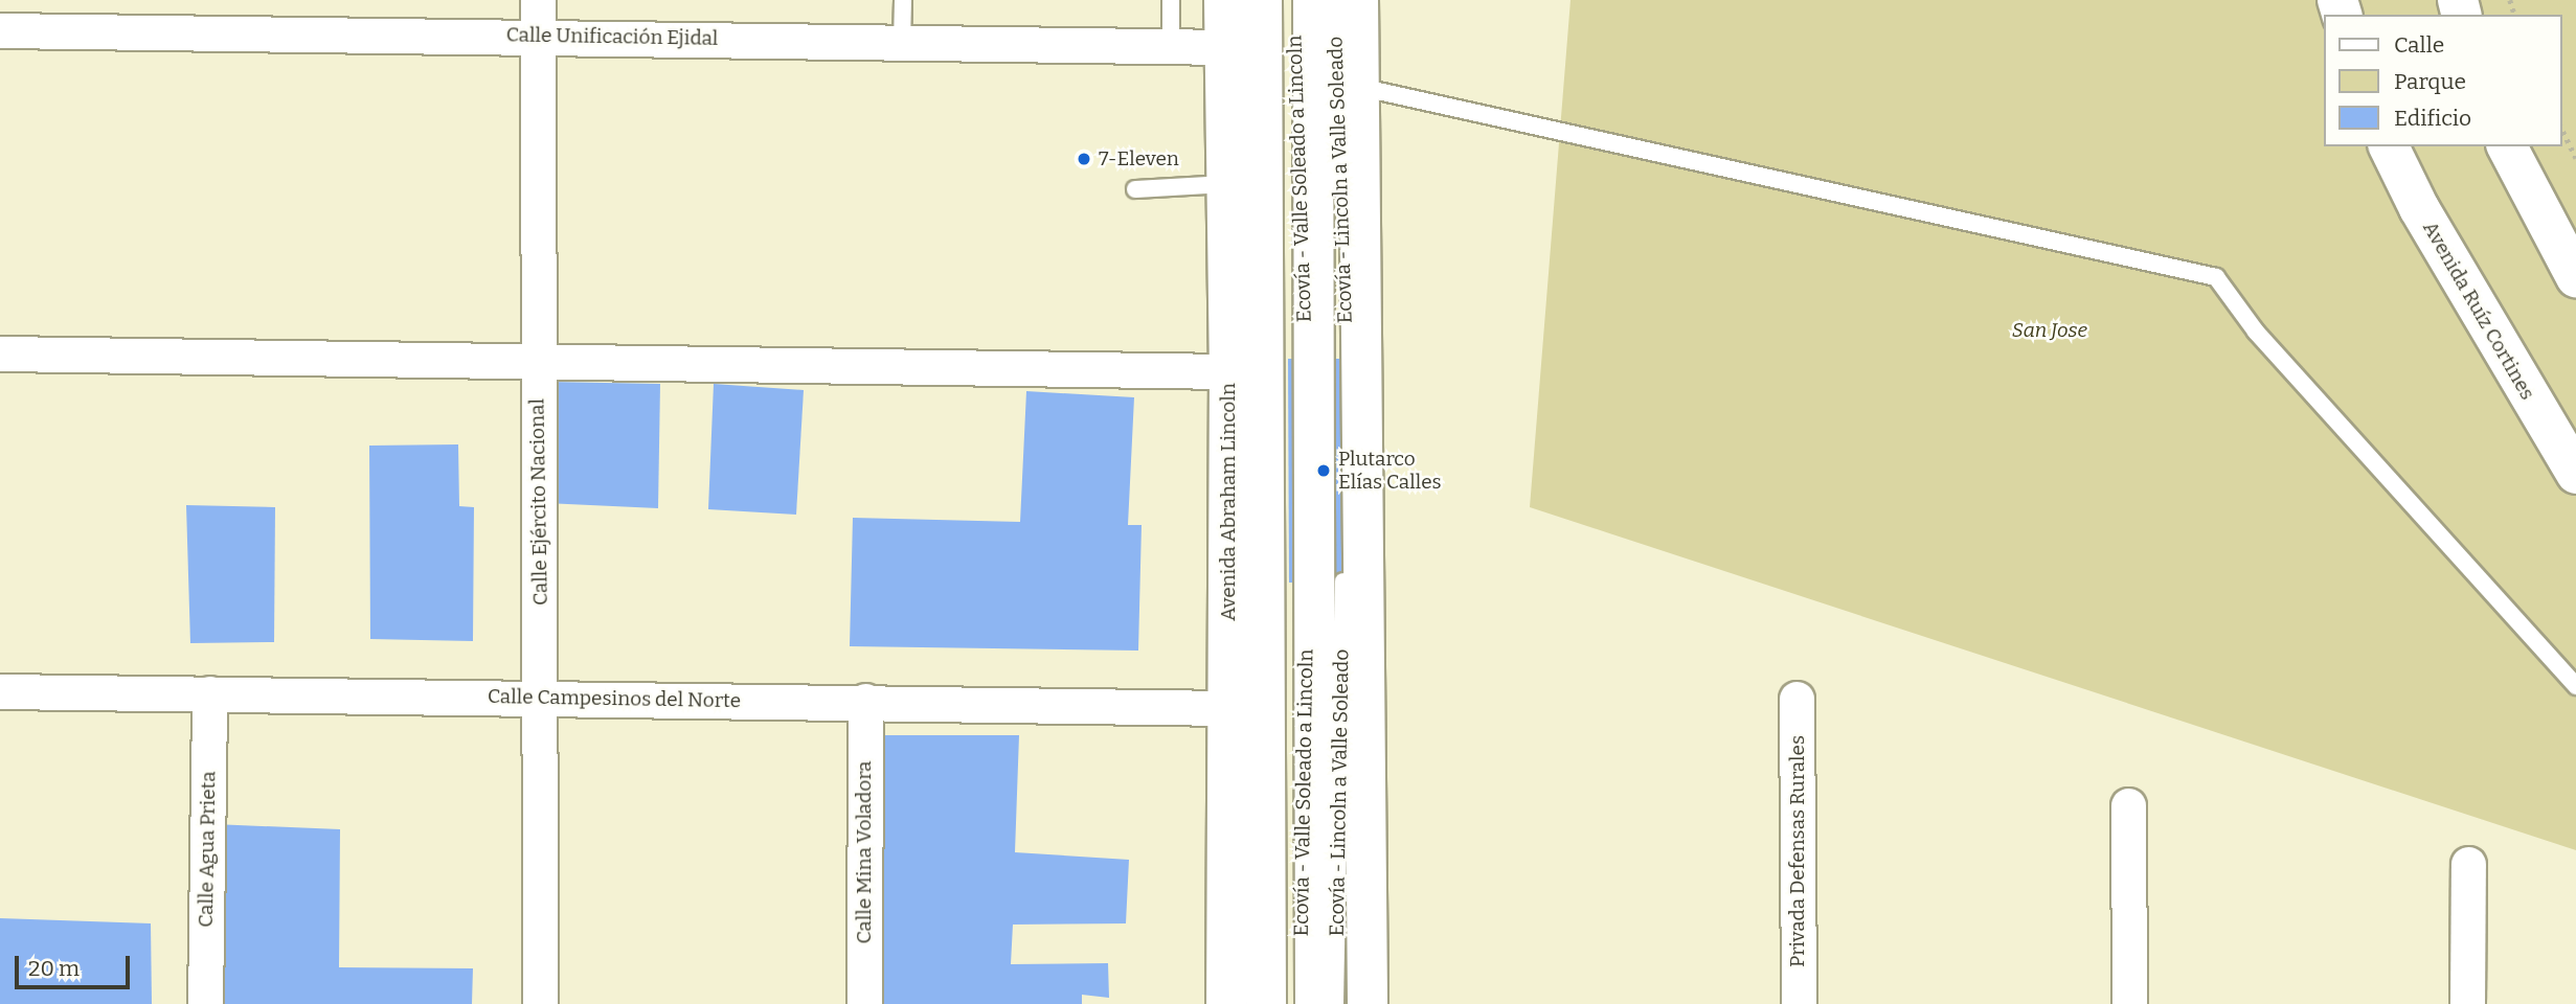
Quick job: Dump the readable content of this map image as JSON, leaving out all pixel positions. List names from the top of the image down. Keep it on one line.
{"streets":{"main road":["Avenida Ruíz Cortines","Avenida Abraham Lincoln"],"street":["Calle Unificación Ejidal","Calle Ejército Nacional","Calle Campesinos del Norte","Calle Agua Prieta","Privada Defensas Rurales","Calle Mina Voladora"],"lane":["Ecovía - Valle Soleado a Lincoln","Ecovía - Lincoln a Valle Soleado"]},"crossings":[["Calle Unificación Ejidal","Calle Ejército Nacional"],["Calle Unificación Ejidal","Avenida Abraham Lincoln"],["Calle Ejército Nacional","Calle Campesinos del Norte"],["Avenida Abraham Lincoln","Calle Campesinos del Norte"],["Calle Campesinos del Norte","Calle Agua Prieta"],["Calle Campesinos del Norte","Calle Mina Voladora"]],"parks":["San Jose"],"places":["7-Eleven","Plutarco Elías Calles"],"legend":["Calle","Parque","Edificio"],"scale_bar":"20 m"}
